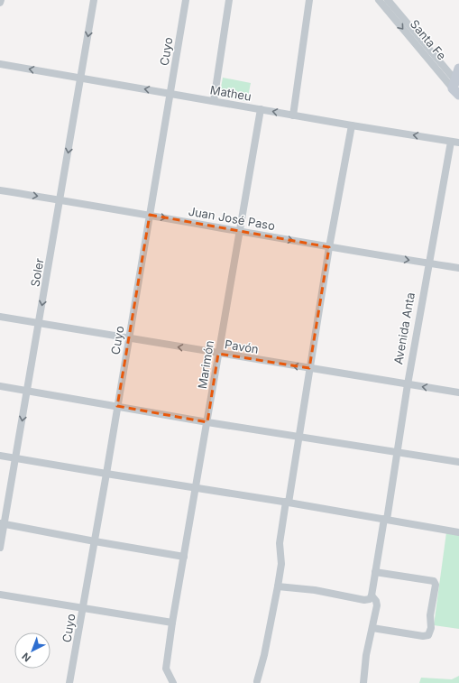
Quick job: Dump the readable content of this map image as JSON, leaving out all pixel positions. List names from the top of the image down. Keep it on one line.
{"streets":{"street":["Santa Fe","Cuyo","Matheu","Juan José Paso","Soler","Avenida Anta","Pavón","Marimón"]},"crossings":[["Cuyo","Matheu"],["Cuyo","Juan José Paso"],["Cuyo","Pavón"],["Matheu","Soler"],["Matheu","Avenida Anta"],["Matheu","Marimón"],["Juan José Paso","Soler"],["Juan José Paso","Avenida Anta"],["Juan José Paso","Marimón"],["Soler","Pavón"],["Avenida Anta","Pavón"],["Pavón","Marimón"]],"one_way":["Matheu","Juan José Paso","Soler","Pavón"],"north":"bottom left"}
